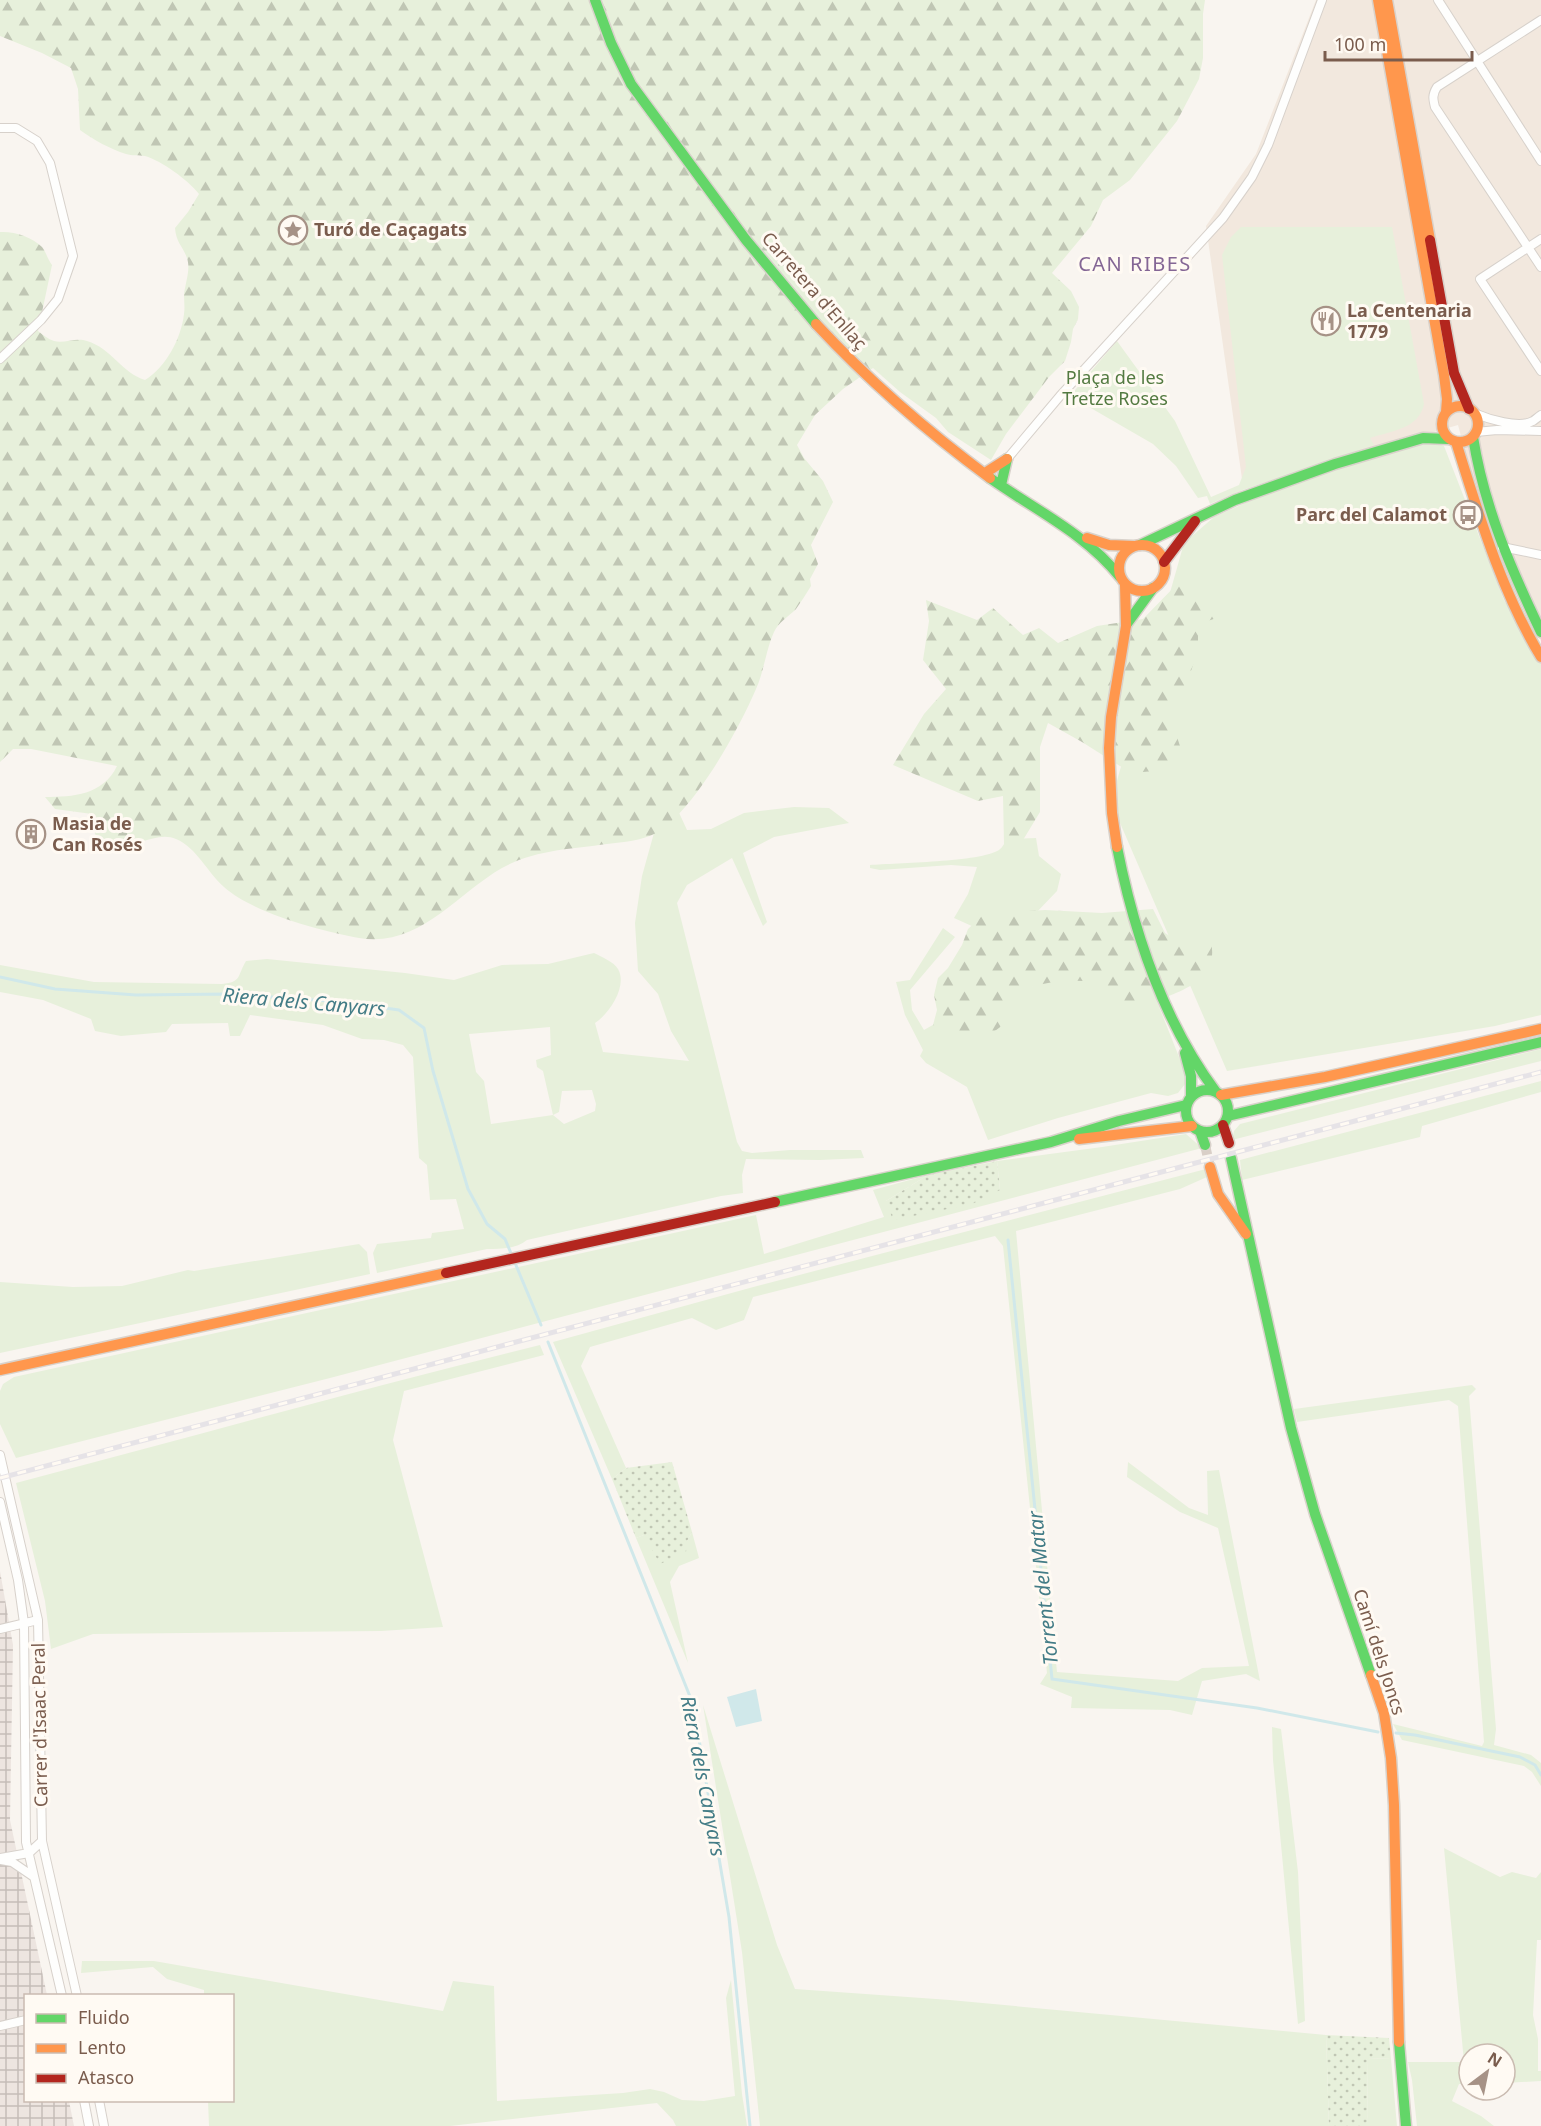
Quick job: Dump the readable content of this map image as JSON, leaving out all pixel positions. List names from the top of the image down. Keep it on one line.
{"streets":{"street":["Carretera d'Enllaç","Camí dels Joncs","Carrer d'Isaac Peral"]},"districts":["CAN RIBES"],"water":["Riera dels Canyars","Torrent del Matar"],"parks":["Plaça de les Tretze Roses"],"places":{"place":["Turó de Caçagats"],"restaurant":["La Centenaria 1779"],"bus stop":["Parc del Calamot"],"building":["Masia de Can Rosés"]},"legend":["Fluido","Lento","Atasco"],"scale_bar":"100 m","north":"top right"}
